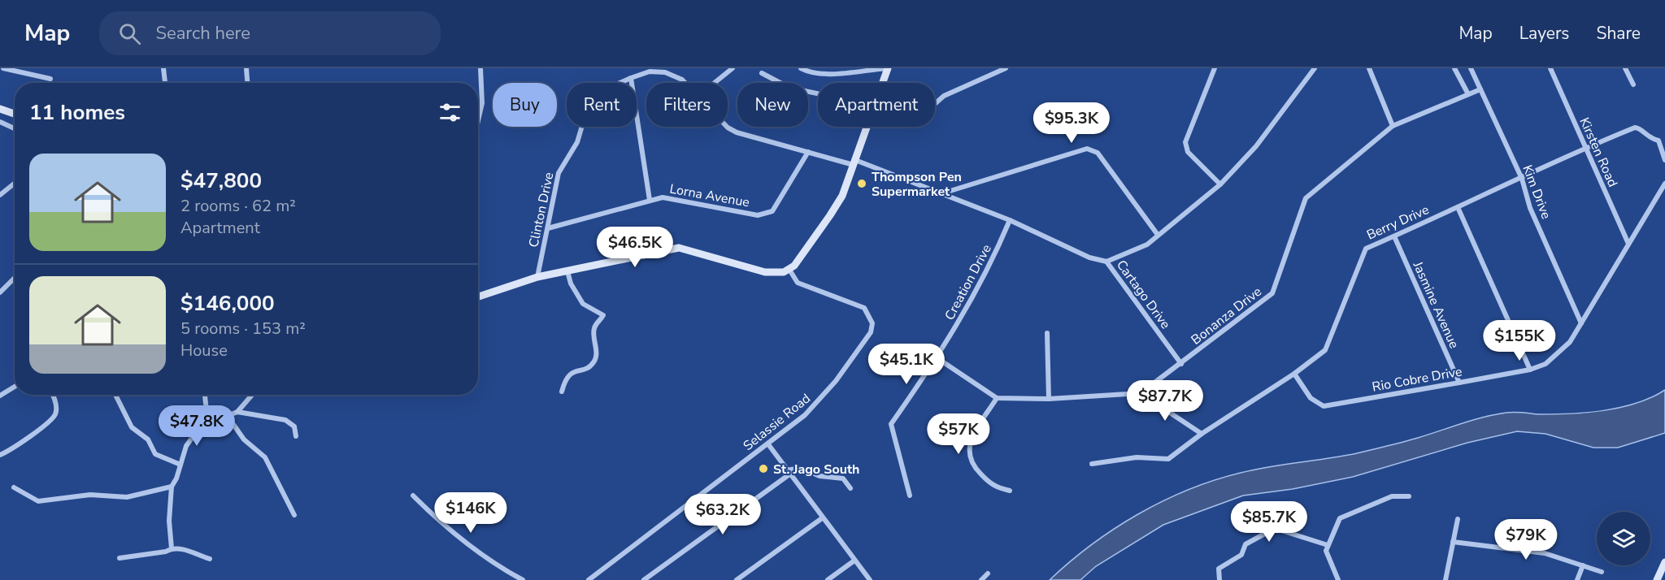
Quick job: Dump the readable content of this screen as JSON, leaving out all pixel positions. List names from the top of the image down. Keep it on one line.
{"streets":{"street":["Kirsten Road","Kim Drive","Lorna Avenue","Clinton Drive","Berry Drive","Creation Drive","Cartago Drive","Jasmine Avenue","Bonanza Drive","Rio Cobre Drive","Selassie Road"]},"crossings":[["Kirsten Road","Berry Drive"],["Kirsten Road","Rio Cobre Drive"],["Kim Drive","Berry Drive"],["Kim Drive","Bonanza Drive"],["Kim Drive","Rio Cobre Drive"],["Lorna Avenue","Clinton Drive"],["Clinton Drive","Creation Drive"],["Clinton Drive","Cartago Drive"],["Berry Drive","Jasmine Avenue"],["Berry Drive","Rio Cobre Drive"],["Cartago Drive","Bonanza Drive"],["Jasmine Avenue","Rio Cobre Drive"]],"places":["Thompson Pen Supermarket","St. Jago South"],"page":{"header":"Map","search":"Search here","nav":["Map","Layers","Share"],"chip":["Buy","Rent","Filters","New","Apartment"],"heading":"11 homes","price":["$95.3K","$46.5K","$155K","$45.1K","$87.7K","$47.8K","$57K","$146K","$63.2K","$85.7K","$79K"],"list":[{"name":"$47,800","note":"2 rooms · 62 m² · Apartment"},{"name":"$146,000","note":"5 rooms · 153 m² · House"}]}}
